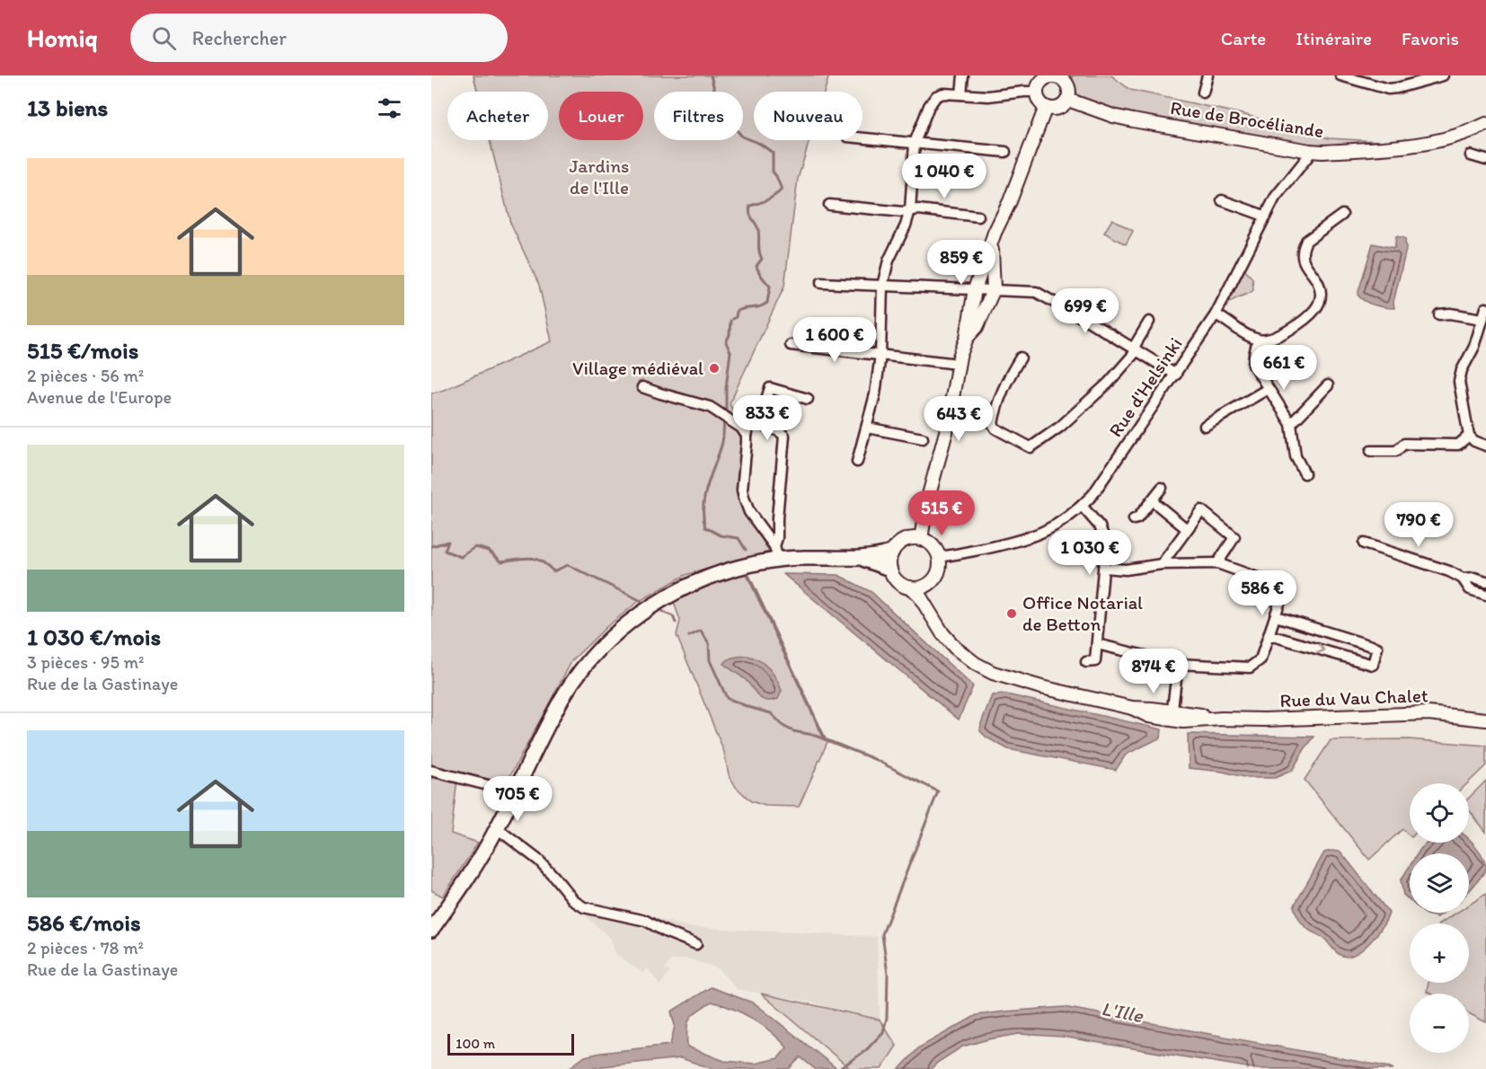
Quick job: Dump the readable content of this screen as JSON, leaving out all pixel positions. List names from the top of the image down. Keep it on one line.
{"streets":{"street":["Rue de Brocéliande","Rue d'Helsinki","Rue du Vau Chalet"]},"crossings":[["Rue de Brocéliande","Rue d'Helsinki"],["Rue d'Helsinki","Rue du Vau Chalet"]],"water":["L'Ille"],"parks":["Jardins de l'Ille"],"places":["Village médiéval","Office Notarial de Betton"],"scale_bar":"100 m","page":{"header":"Homiq","search":"Rechercher","nav":["Carte","Itinéraire","Favoris"],"heading":"13 biens","chip":["Acheter","Louer","Filtres","Nouveau"],"list":[{"name":"515 €/mois","note":"2 pièces · 56 m² · Avenue de l'Europe"},{"name":"1 030 €/mois","note":"3 pièces · 95 m² · Rue de la Gastinaye"},{"name":"586 €/mois","note":"2 pièces · 78 m² · Rue de la Gastinaye"}],"price":["1 040 €","859 €","699 €","1 600 €","661 €","833 €","643 €","515 €","790 €","1 030 €","586 €","874 €","705 €"],"map_buttons":["+","−"],"scale":"100 m"}}
